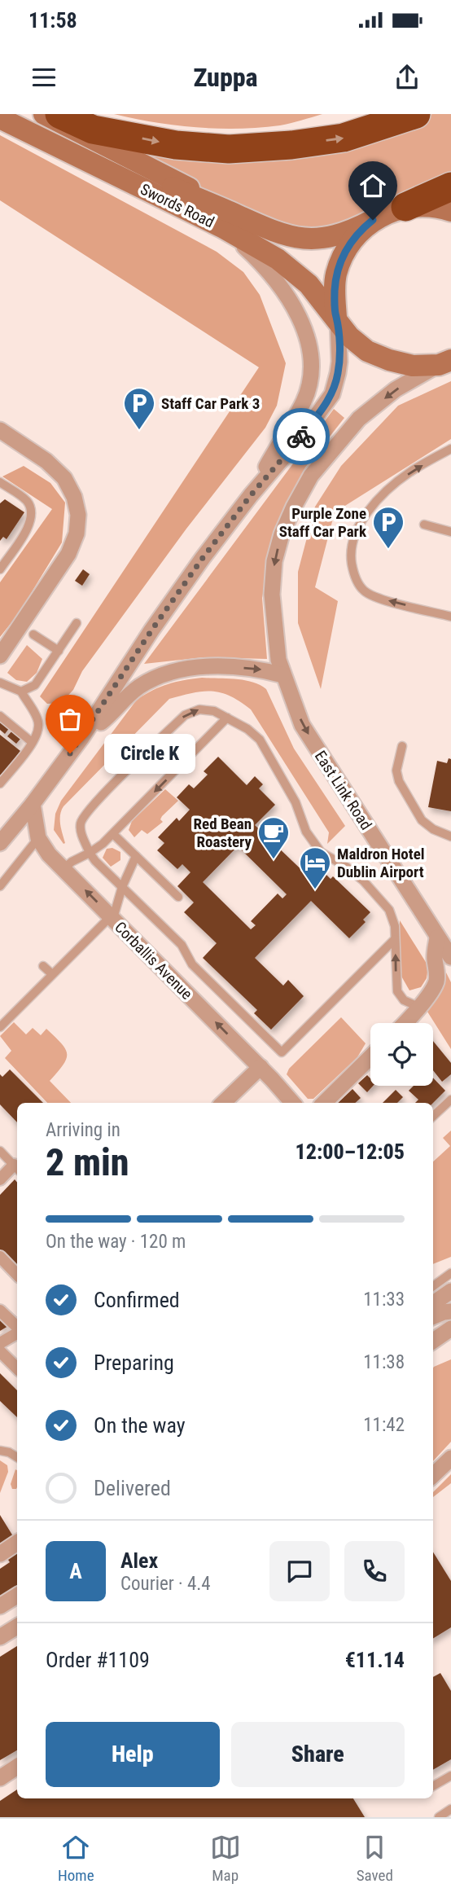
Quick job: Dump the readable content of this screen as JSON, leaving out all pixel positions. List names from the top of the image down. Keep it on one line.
{"streets":{"main road":["Swords Road"],"street":["East Link Road","Corballis Avenue"]},"crossings":[["Swords Road","East Link Road"]],"one_way":["East Link Road","Corballis Avenue"],"places":{"parking":["Staff Car Park 3","Purple Zone Staff Car Park"],"other":["Circle K"],"cafe":["Red Bean Roastery"],"hotel":["Maldron Hotel Dublin Airport"]},"page":{"status":"11:58","header":"Zuppa","bubble":"Circle K","heading":["2 min","Arriving in","12:00–12:05"],"panel":["Alex","Courier · 4.4","Order #1109","€11.14"],"bar":"On the way · 120 m","list":[["Confirmed","11:33"],["Preparing","11:38"],["On the way","11:42"],"Delivered"],"round":"A","buttons":["Help","Share"],"tabs":["Home","Map","Saved"]}}
